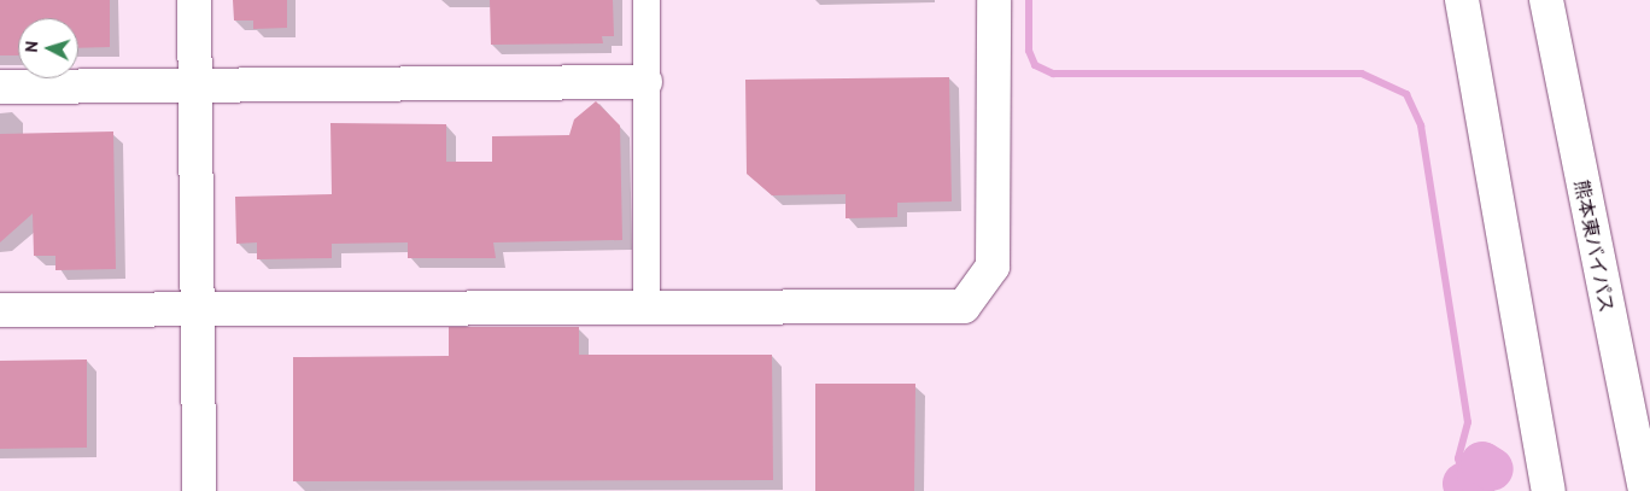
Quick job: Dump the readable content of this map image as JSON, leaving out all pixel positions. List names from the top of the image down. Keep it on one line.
{"streets":{"main road":["熊本東バイパス"]},"north":"left"}
